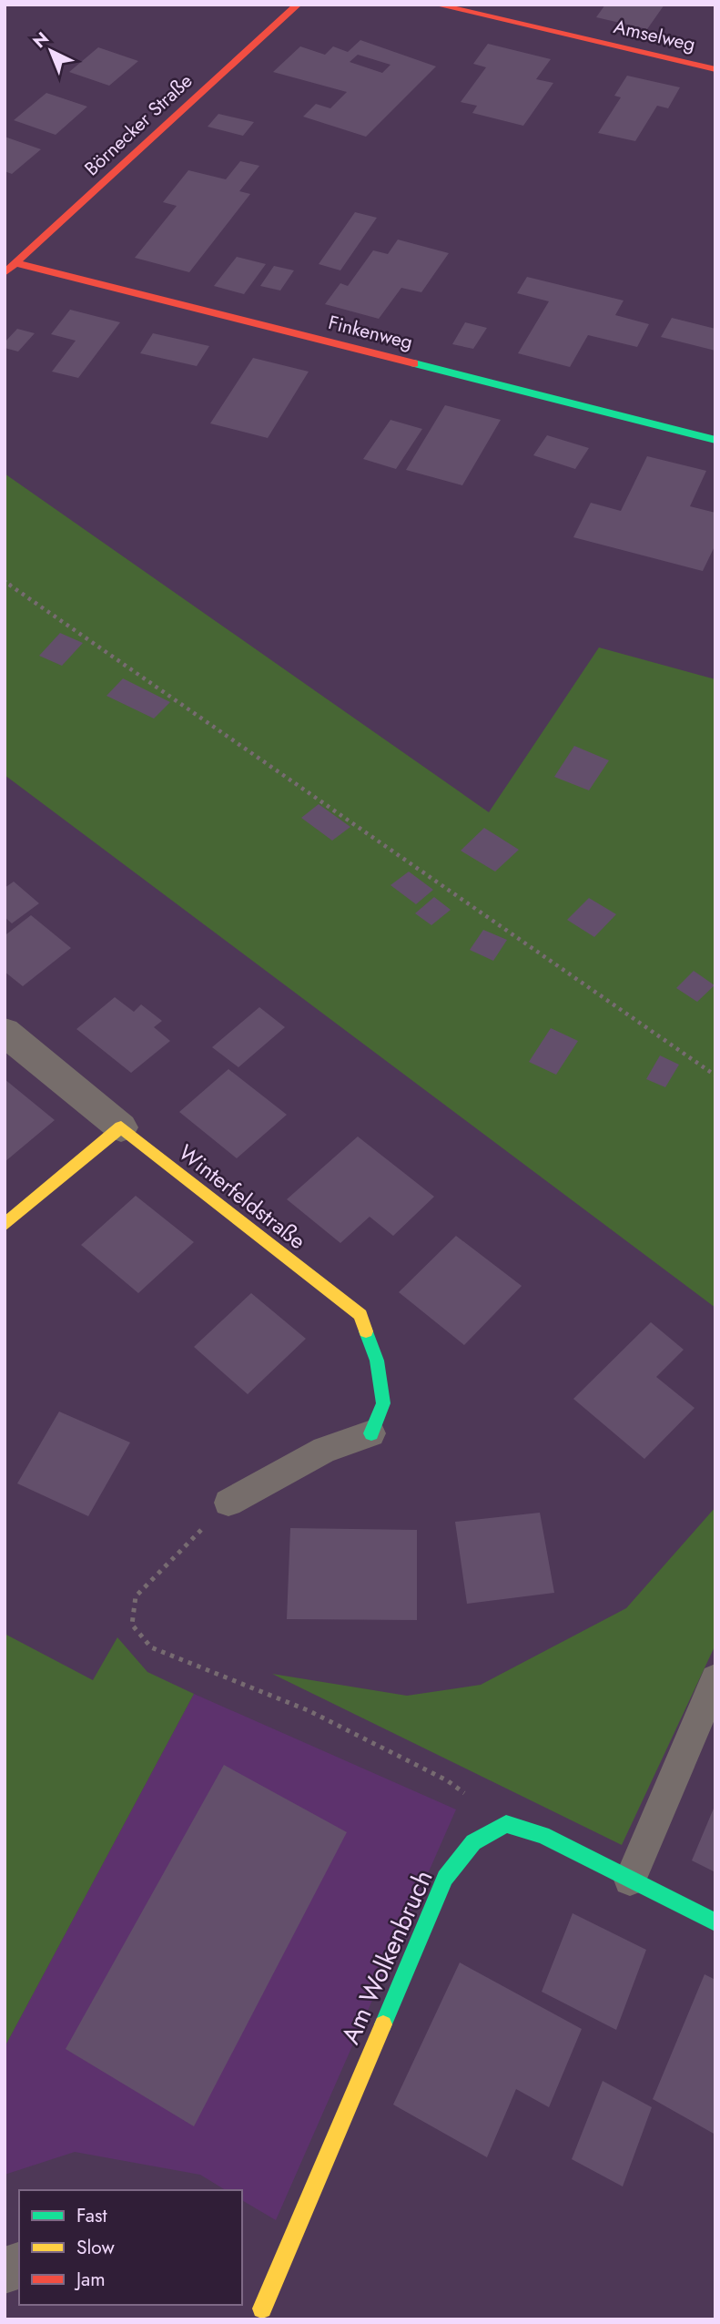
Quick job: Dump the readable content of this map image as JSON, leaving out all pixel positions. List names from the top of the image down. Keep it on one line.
{"streets":{"street":["Amselweg","Börnecker Straße","Finkenweg","Winterfeldstraße","Am Wolkenbruch"]},"crossings":[["Börnecker Straße","Finkenweg"]],"legend":["Fast","Slow","Jam"],"north":"top left"}
